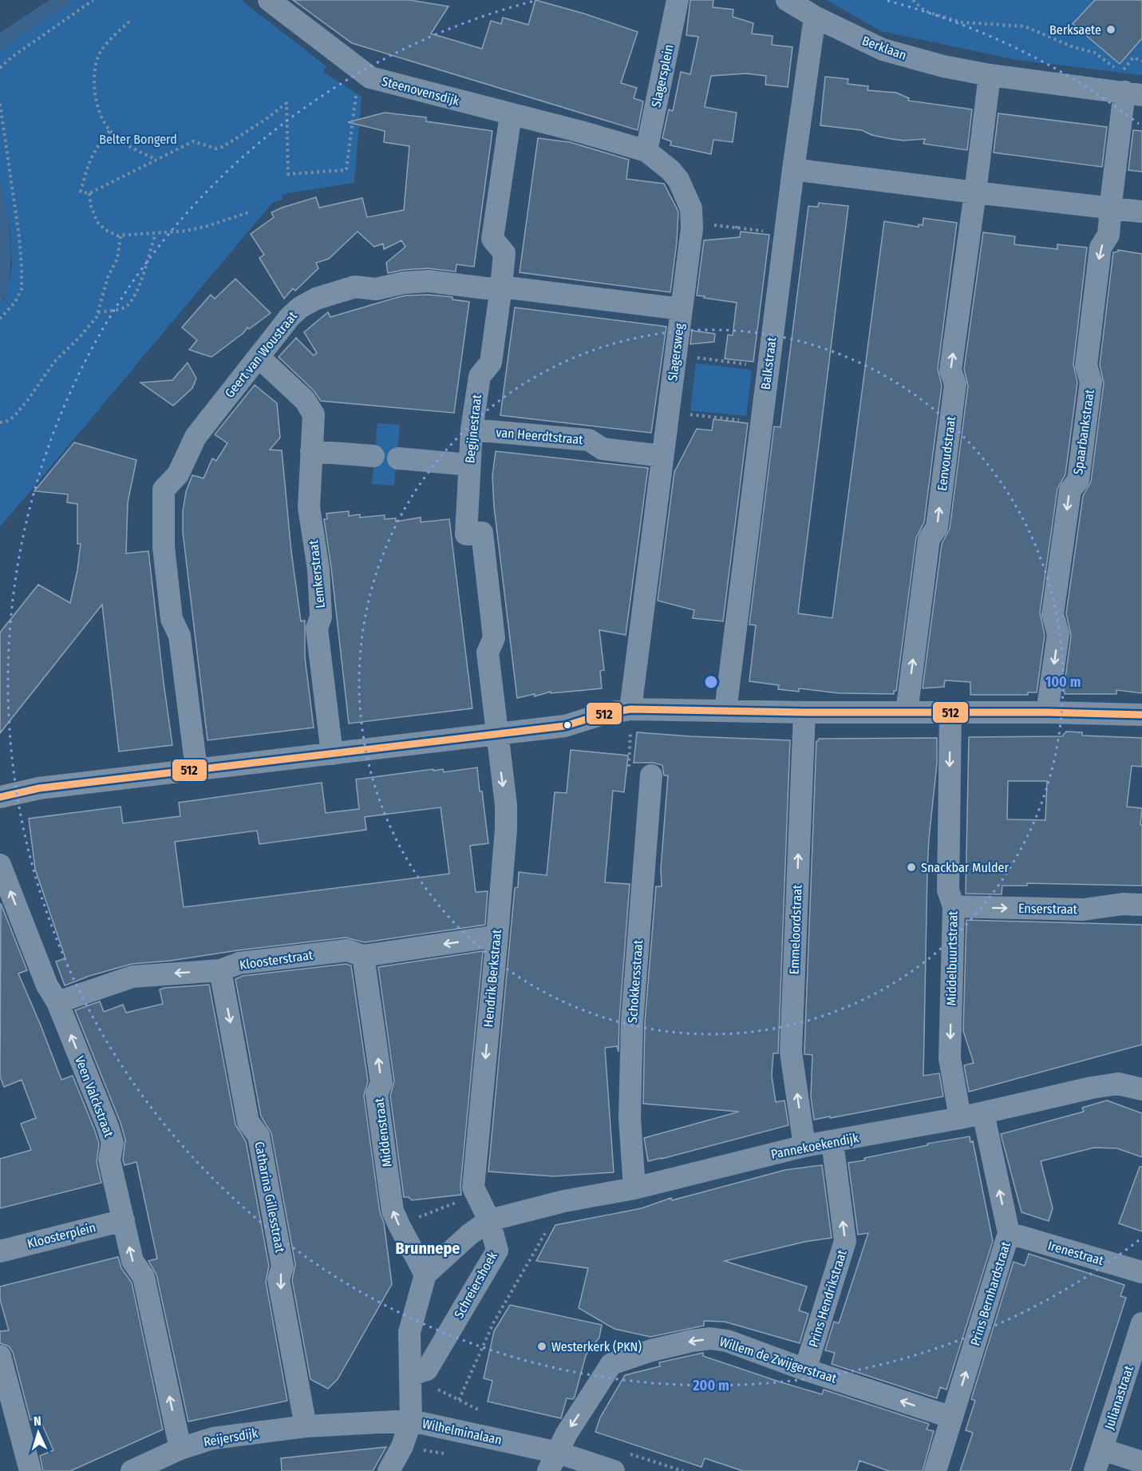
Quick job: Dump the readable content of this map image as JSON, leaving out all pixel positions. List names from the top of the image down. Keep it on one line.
{"streets":{"street":["Berklaan","Slagersplein","Steenovensdijk","Slagersweg","Geert van Woustraat","Balkstraat","Begijnestraat","Spaarbankstraat","van Heerdtstraat","Eenvoudstraat","Lemkerstraat","Enserstraat","Emmeloordstraat","Middelbuurtstraat","Kloosterstraat","Hendrik Berkstraat","Schokkersstraat","Veen Valckstraat","Middenstraat","Pannekoekendijk","Catharina Gillesstraat","Kloosterplein","Irenestraat","Schreiershoek","Prins Bernhardstraat","Prins Hendrikstraat","Willem de Zwijgerstraat","Julianastraat","Wilhelminalaan","Reijersdijk"]},"crossings":[["Berklaan","Balkstraat"],["Slagersplein","Slagersweg"],["Steenovensdijk","Slagersweg"],["Steenovensdijk","Begijnestraat"],["Slagersweg","Geert van Woustraat"],["Slagersweg","Begijnestraat"],["Slagersweg","van Heerdtstraat"],["Geert van Woustraat","Begijnestraat"],["Geert van Woustraat","Lemkerstraat"],["Begijnestraat","van Heerdtstraat"],["Begijnestraat","Hendrik Berkstraat"],["Enserstraat","Middelbuurtstraat"],["Emmeloordstraat","Pannekoekendijk"],["Middelbuurtstraat","Pannekoekendijk"],["Kloosterstraat","Hendrik Berkstraat"],["Kloosterstraat","Veen Valckstraat"],["Kloosterstraat","Middenstraat"],["Kloosterstraat","Catharina Gillesstraat"],["Hendrik Berkstraat","Pannekoekendijk"],["Hendrik Berkstraat","Schreiershoek"],["Schokkersstraat","Pannekoekendijk"],["Veen Valckstraat","Kloosterplein"],["Veen Valckstraat","Reijersdijk"],["Pannekoekendijk","Schreiershoek"],["Pannekoekendijk","Prins Bernhardstraat"],["Pannekoekendijk","Prins Hendrikstraat"],["Catharina Gillesstraat","Wilhelminalaan"],["Catharina Gillesstraat","Reijersdijk"],["Irenestraat","Prins Bernhardstraat"],["Prins Bernhardstraat","Willem de Zwijgerstraat"],["Prins Hendrikstraat","Willem de Zwijgerstraat"],["Willem de Zwijgerstraat","Wilhelminalaan"],["Wilhelminalaan","Reijersdijk"]],"one_way":["Spaarbankstraat","Eenvoudstraat","Emmeloordstraat","Middelbuurtstraat","Hendrik Berkstraat","Veen Valckstraat","Middenstraat","Catharina Gillesstraat","Prins Bernhardstraat","Prins Hendrikstraat","Willem de Zwijgerstraat"],"districts":["Brunnepe"],"parks":["Belter Bongerd"],"places":["Berksaete","Snackbar Mulder","Westerkerk (PKN)"],"lines":["transit line 512"],"north":"top","rings":["100 m","200 m"]}
